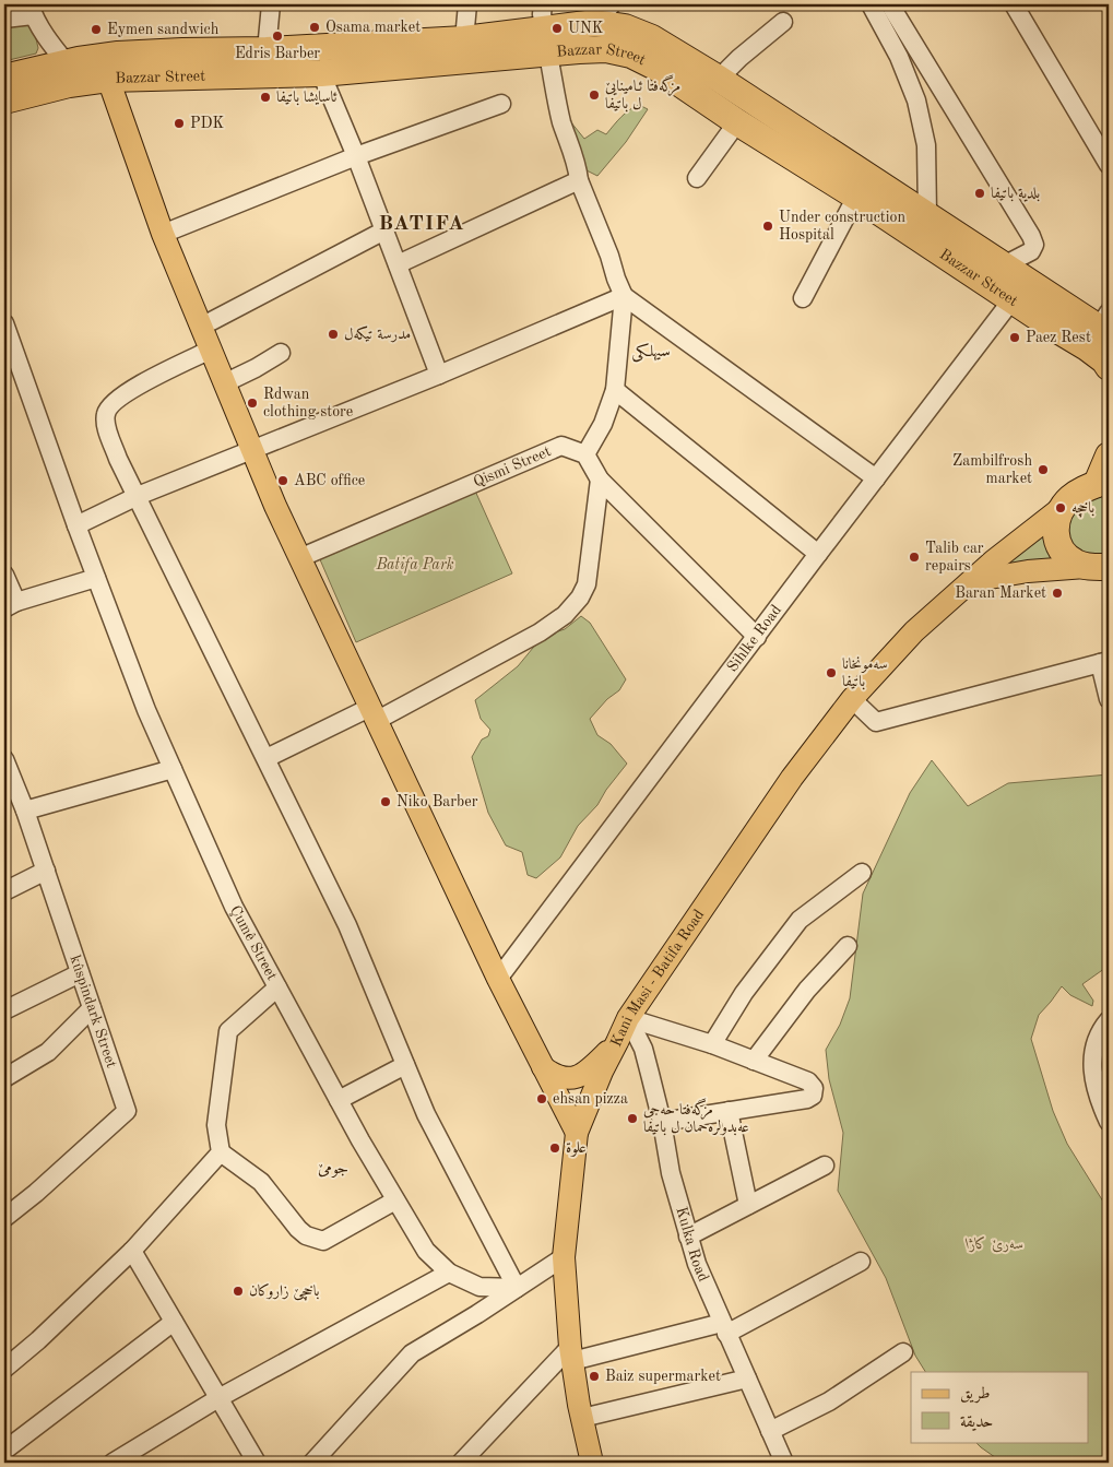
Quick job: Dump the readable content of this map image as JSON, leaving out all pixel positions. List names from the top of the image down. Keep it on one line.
{"streets":{"highway":["Bazzar Street"],"main road":["Kani Masi - Batifa Road"],"street":["Qismi Street","Sihlke Road","Çumê Street","kûspindark Street","Kulka Road"]},"crossings":[["Bazzar Street","Sihlke Road"],["Kani Masi - Batifa Road","Kulka Road"]],"districts":["BATIFA","سيهلكى","جومێ"],"parks":["Batifa Park","سەرێ کاژا"],"places":["Osama market","UNK","Eymen sandwich","Edris Barber","مزگەفتا ئـامینایێ ل باتیفا","ئاسایشا باتیفا","PDK","بلدية باتيفا","Under construction Hospital","مدرسة تيكه‌ل","Paez Rest","Rdwan clothing store","Zambilfrosh market","ABC office","باخچە","Talib car repairs","Baran Market","سه‌مونخانا باتيفا","Niko Barber","ehsan pizza","مزگەفتا حەجی عەبدولرەحمان ل باتیفا","علوة","باخچێ زاروکان","Baiz supermarket"],"legend":["طريق","حديقة"]}
